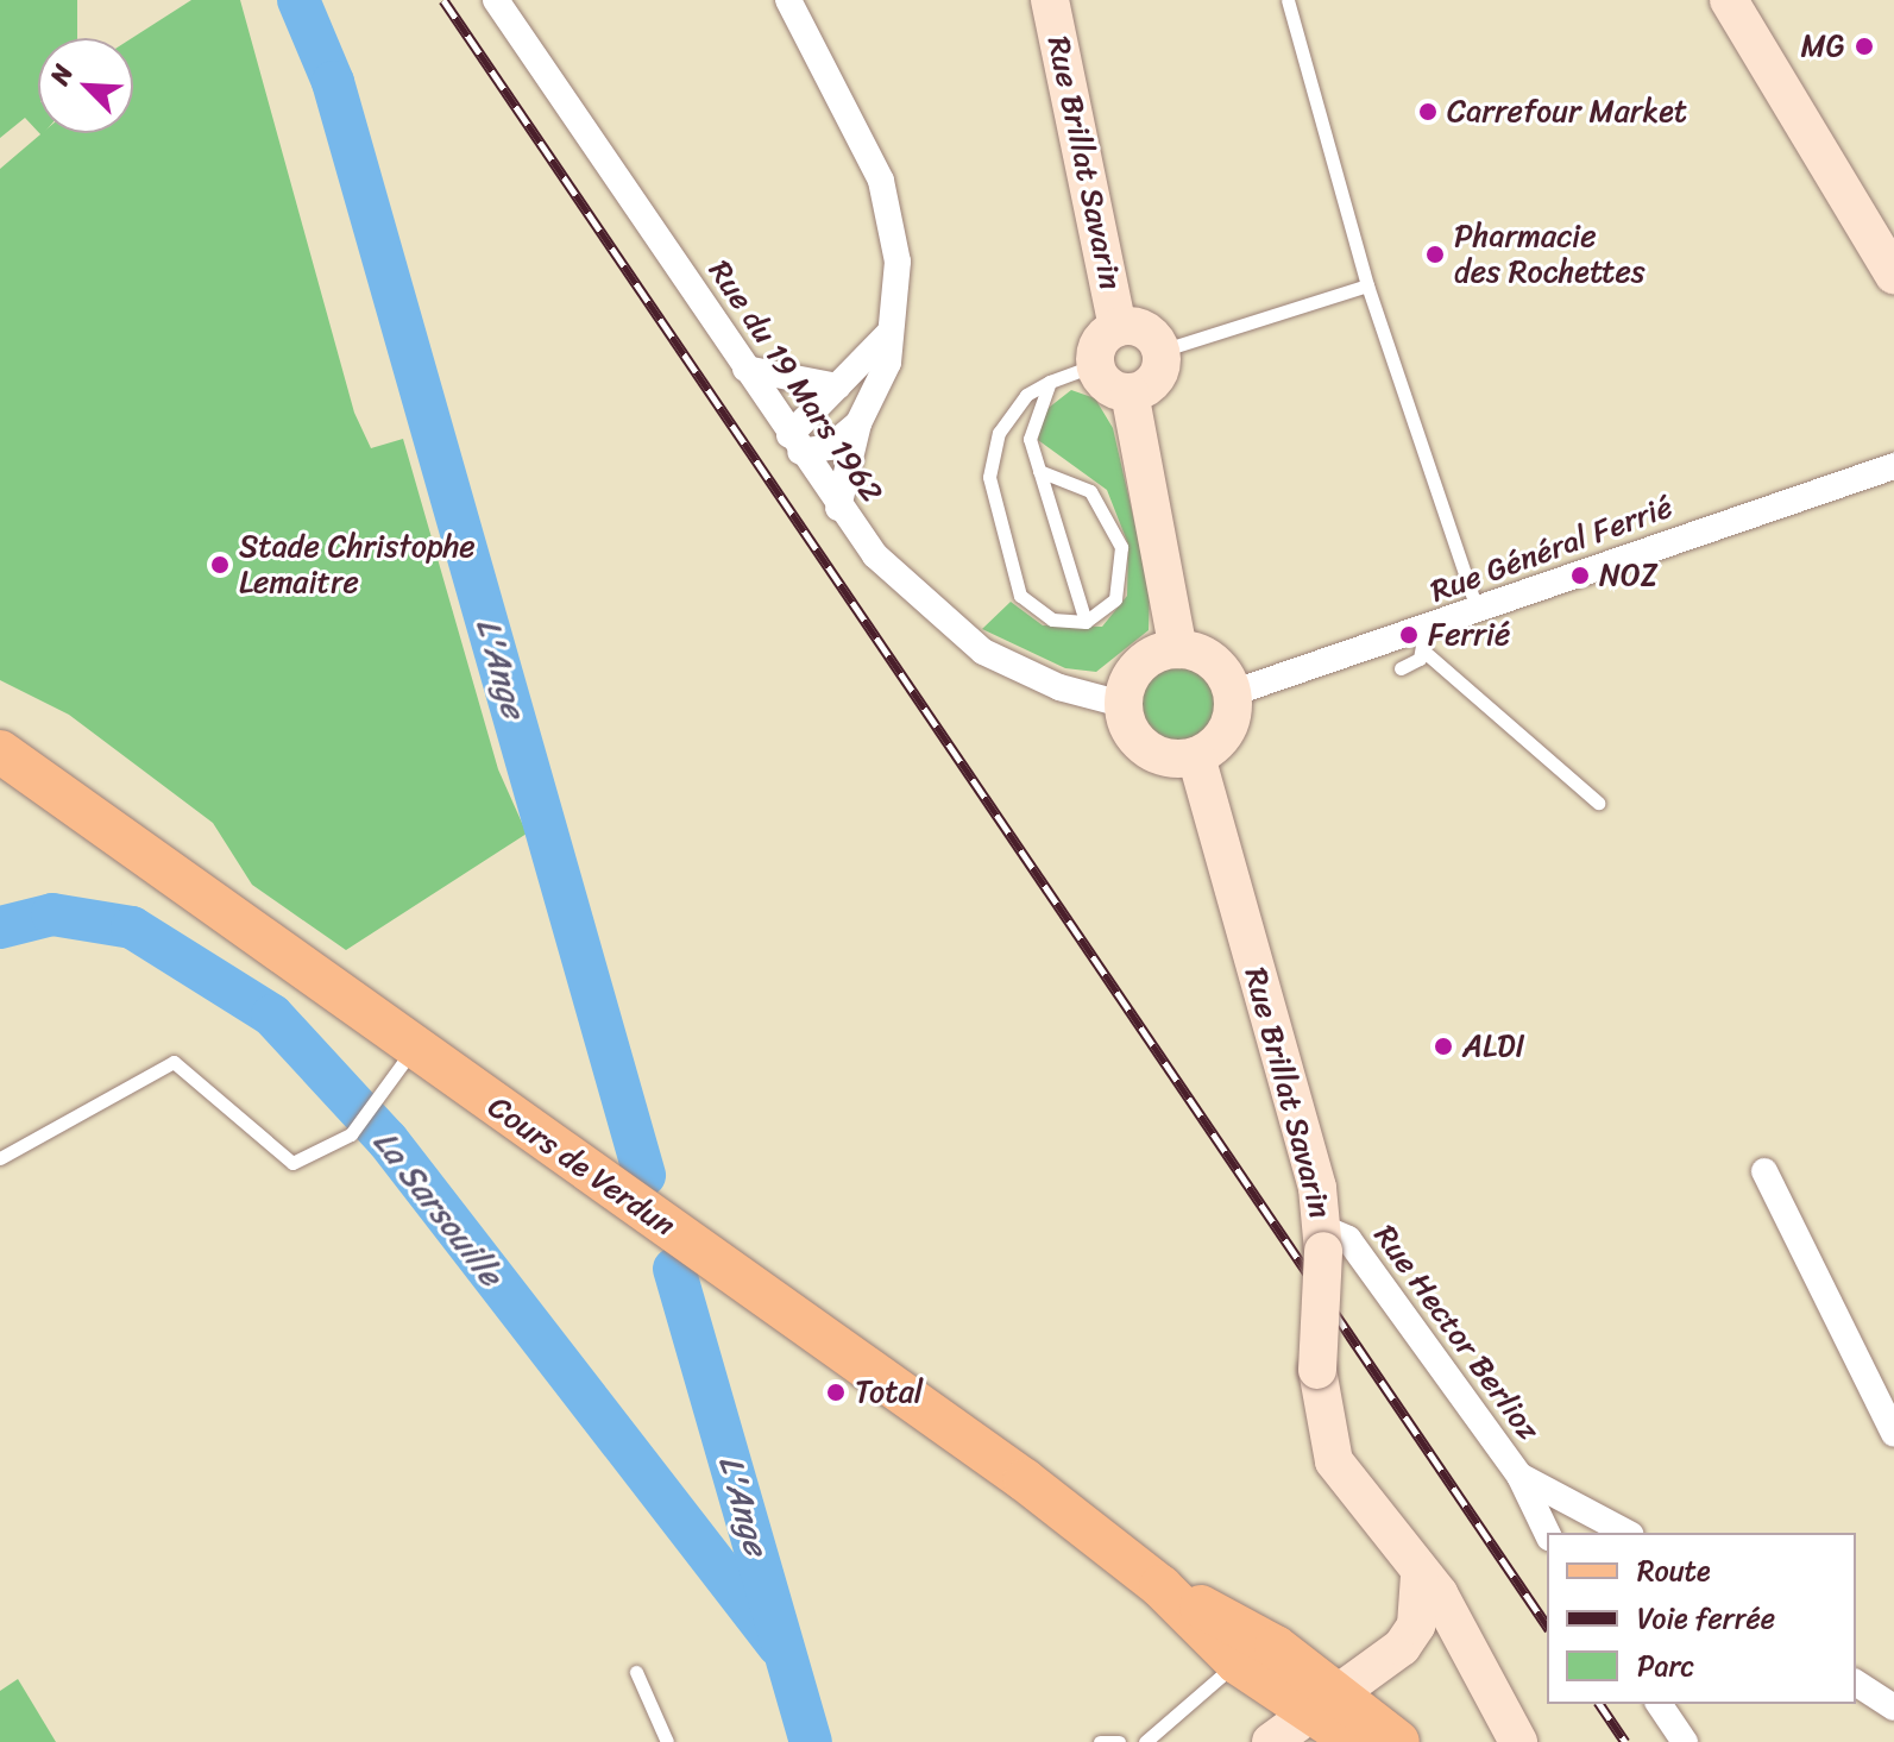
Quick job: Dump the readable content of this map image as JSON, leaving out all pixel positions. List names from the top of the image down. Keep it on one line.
{"streets":{"main road":["Rue Brillat Savarin","Cours de Verdun"],"street":["Rue du 19 Mars 1962","Rue Général Ferrié","Rue Hector Berlioz"]},"crossings":[["Rue Brillat Savarin","Rue du 19 Mars 1962"],["Rue Brillat Savarin","Rue Général Ferrié"],["Rue Brillat Savarin","Rue Hector Berlioz"],["Rue du 19 Mars 1962","Rue Général Ferrié"]],"water":["L'Ange","La Sarsouille"],"places":["MG","Carrefour Market","Pharmacie des Rochettes","Stade Christophe Lemaitre","NOZ","Ferrié","ALDI","Total"],"legend":["Route","Voie ferrée","Parc"],"north":"top left"}
